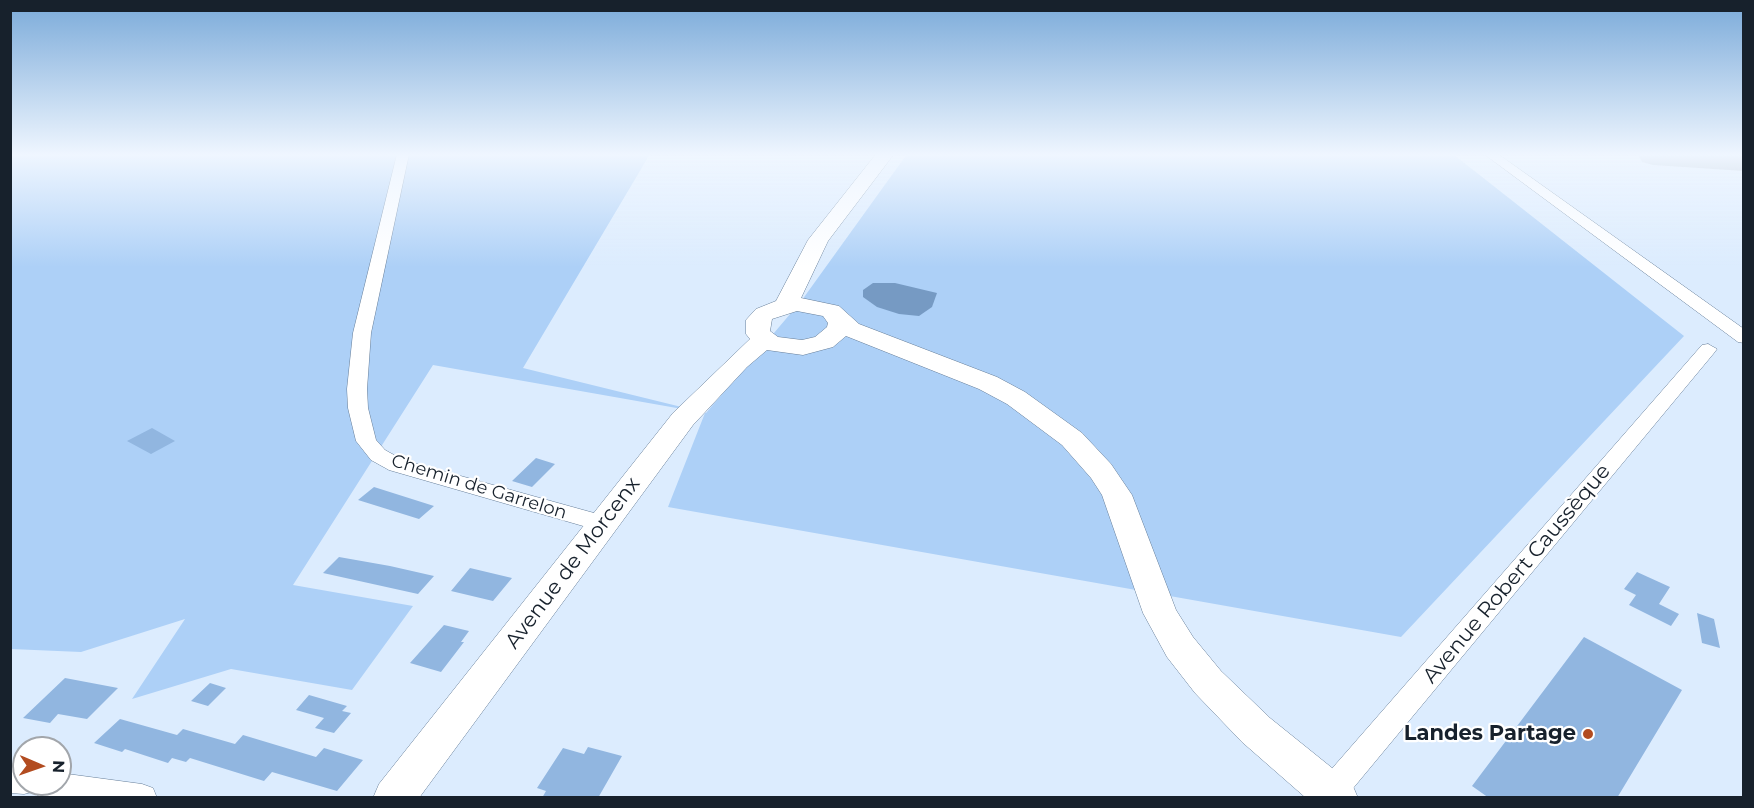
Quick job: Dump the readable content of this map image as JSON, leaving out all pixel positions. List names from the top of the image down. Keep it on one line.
{"streets":{"main road":["Avenue de Morcenx"],"street":["Chemin de Garrelon","Avenue Robert Caussèque"]},"crossings":[["Chemin de Garrelon","Avenue de Morcenx"]],"places":["Landes Partage"],"north":"right"}
